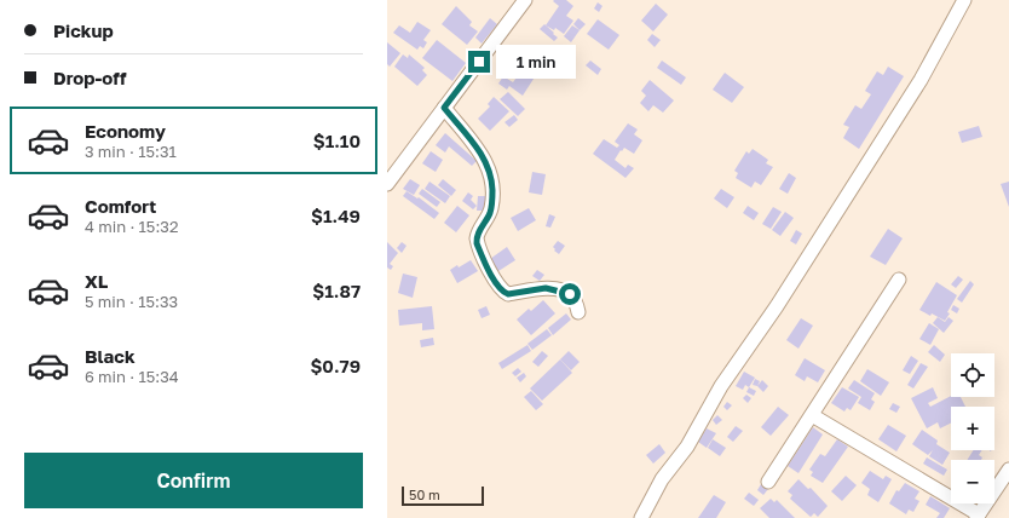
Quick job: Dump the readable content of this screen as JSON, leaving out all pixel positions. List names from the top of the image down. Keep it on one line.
{"scale_bar":"50 m","page":{"banner":["Pickup","Drop-off"],"bubble":"1 min","list":[{"name":"Economy","note":"3 min · 15:31","value":"$1.10"},{"name":"Comfort","note":"4 min · 15:32","value":"$1.49"},{"name":"XL","note":"5 min · 15:33","value":"$1.87"},{"name":"Black","note":"6 min · 15:34","value":"$0.79"}],"map_buttons":["+","−"],"buttons":"Confirm","scale":"50 m"}}
